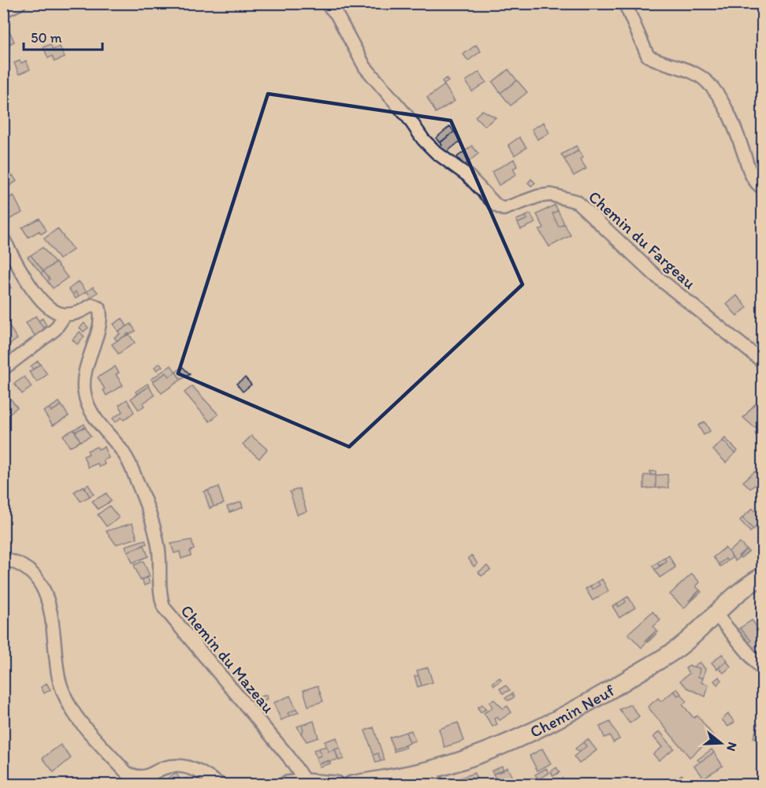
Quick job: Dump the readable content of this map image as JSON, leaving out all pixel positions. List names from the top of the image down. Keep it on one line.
{"streets":{"main road":["Chemin Neuf"],"street":["Chemin du Fargeau","Chemin du Mazeau"]},"scale_bar":"50 m","north":"right"}
